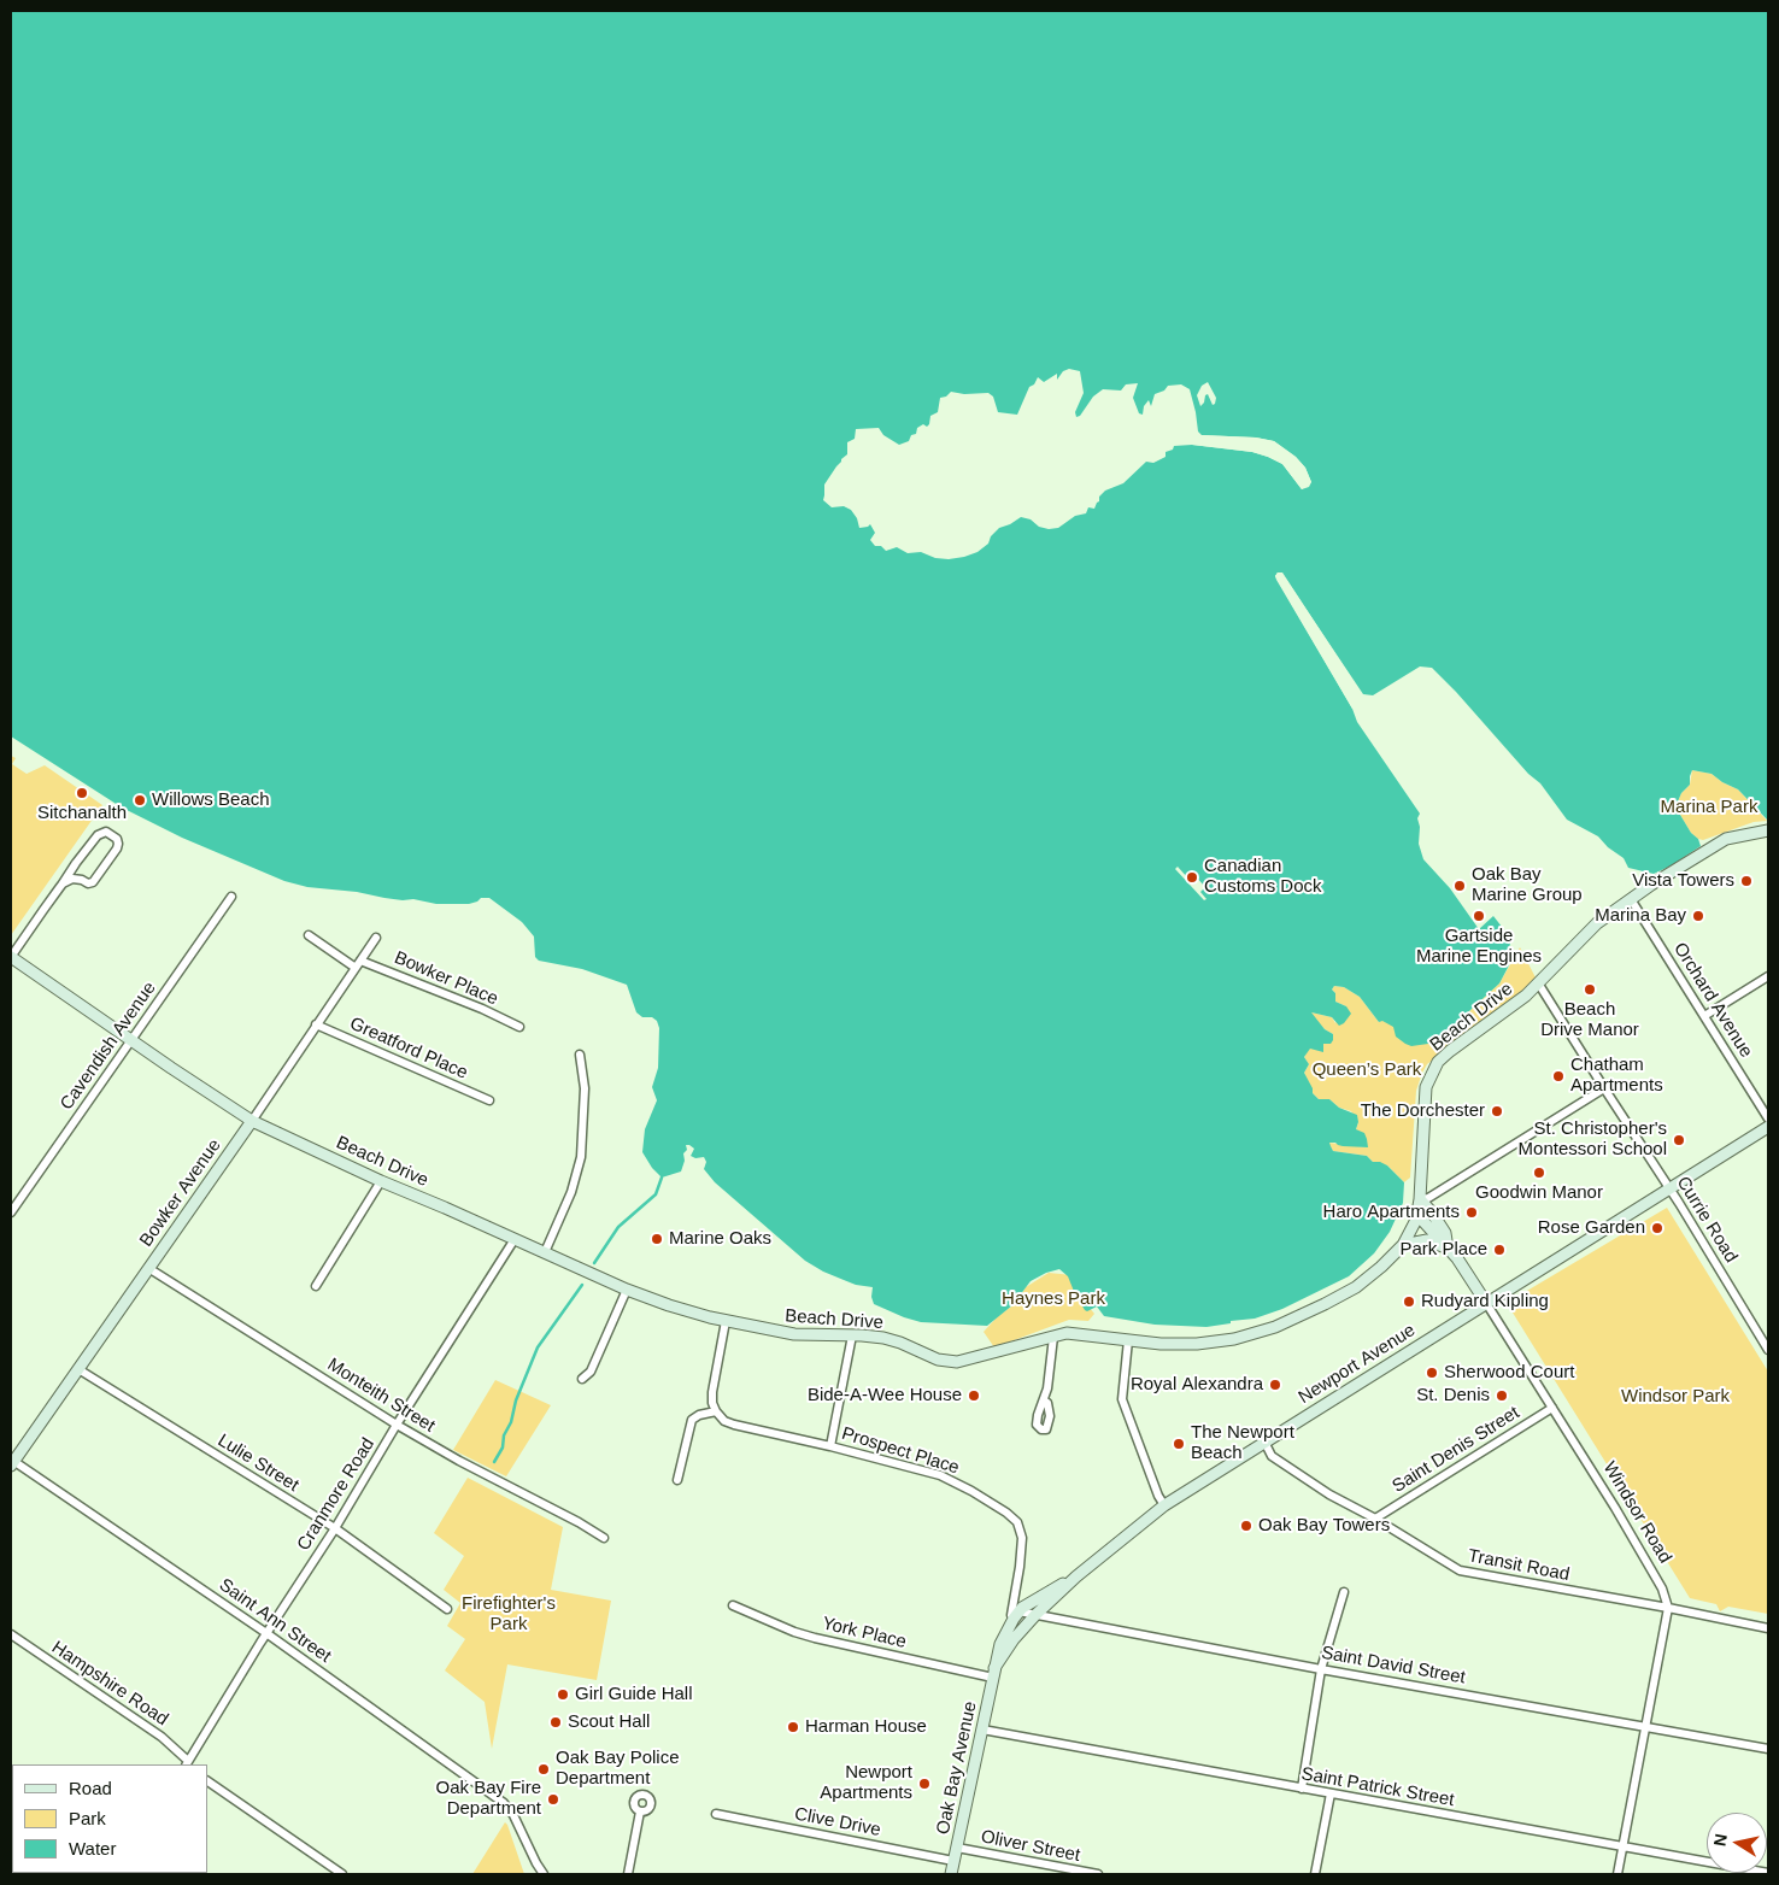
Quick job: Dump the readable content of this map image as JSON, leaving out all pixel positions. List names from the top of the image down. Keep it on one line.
{"streets":{"main road":["Beach Drive","Bowker Avenue","Newport Avenue","Windsor Road","Oak Bay Avenue"],"street":["Bowker Place","Orchard Avenue","Cavendish Avenue","Greatford Place","Currie Road","Monteith Street","Saint Denis Street","Prospect Place","Lulie Street","Cranmore Road","Transit Road","Saint Ann Street","York Place","Saint David Street","Hampshire Road","Saint Patrick Street","Clive Drive","Oliver Street"]},"crossings":[["Bowker Place","Bowker Avenue"],["Orchard Avenue","Beach Drive"],["Beach Drive","Cavendish Avenue"],["Beach Drive","Bowker Avenue"],["Beach Drive","Currie Road"],["Beach Drive","Cranmore Road"],["Beach Drive","Windsor Road"],["Greatford Place","Bowker Avenue"],["Bowker Avenue","Monteith Street"],["Bowker Avenue","Lulie Street"],["Bowker Avenue","Saint Ann Street"],["Currie Road","Newport Avenue"],["Newport Avenue","Windsor Road"],["Newport Avenue","Transit Road"],["Newport Avenue","York Place"],["Newport Avenue","Saint David Street"],["Newport Avenue","Oak Bay Avenue"],["Monteith Street","Cranmore Road"],["Saint Denis Street","Windsor Road"],["Saint Denis Street","Transit Road"],["Prospect Place","Saint David Street"],["Prospect Place","Oak Bay Avenue"],["Lulie Street","Cranmore Road"],["Cranmore Road","Saint Ann Street"],["Cranmore Road","Hampshire Road"],["Windsor Road","Transit Road"],["York Place","Oak Bay Avenue"],["Saint David Street","Oak Bay Avenue"],["Oak Bay Avenue","Saint Patrick Street"],["Oak Bay Avenue","Clive Drive"],["Oak Bay Avenue","Oliver Street"]],"parks":["Marina Park","Queen’s Park","Haynes Park","Windsor Park","Firefighter's Park"],"places":["Sitchanalth","Willows Beach","Canadian Customs Dock","Vista Towers","Oak Bay Marine Group","Gartside Marine Engines","Marina Bay","Beach Drive Manor","Chatham Apartments","The Dorchester","St. Christopher's Montessori School","Goodwin Manor","Haro Apartments","Rose Garden","Marine Oaks","Park Place","Rudyard Kipling","Sherwood Court","Royal Alexandra","Bide-A-Wee House","St. Denis","The Newport Beach","Oak Bay Towers","Girl Guide Hall","Scout Hall","Harman House","Oak Bay Police Department","Newport Apartments","Oak Bay Fire Department"],"legend":["Road","Park","Water"],"north":"left"}
